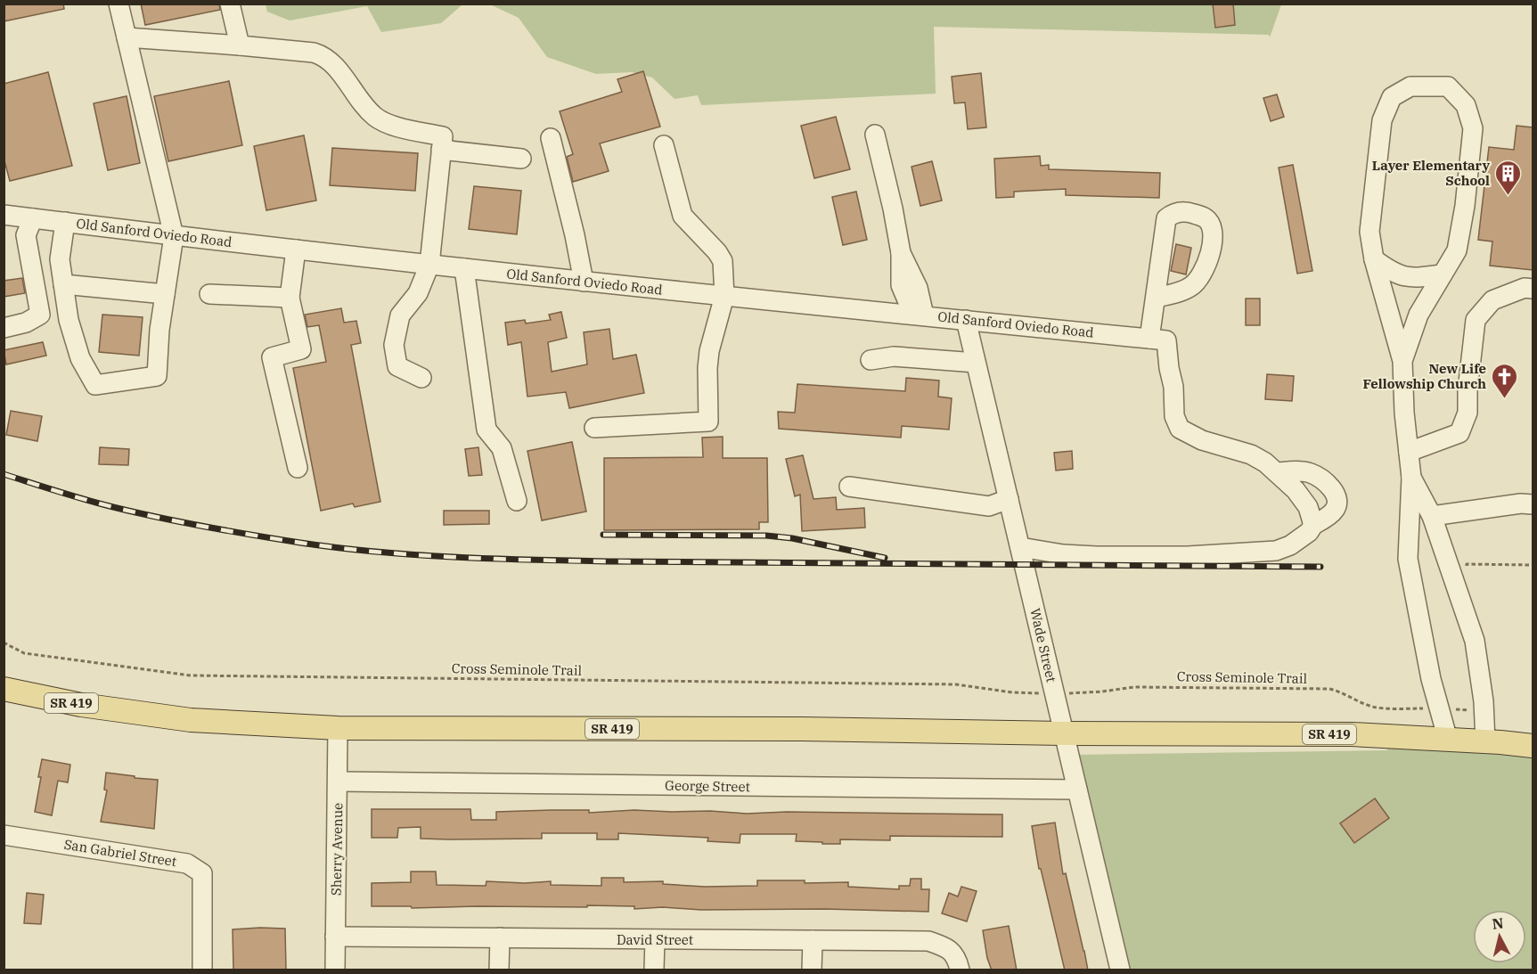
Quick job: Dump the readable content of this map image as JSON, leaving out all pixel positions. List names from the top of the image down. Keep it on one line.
{"streets":{"main road":["SR 419"],"street":["Old Sanford Oviedo Road","Wade Street","George Street","Sherry Avenue","San Gabriel Street","David Street"],"path":["Cross Seminole Trail"]},"crossings":[["Old Sanford Oviedo Road","Wade Street"],["Wade Street","SR 419"],["Wade Street","George Street"],["SR 419","Sherry Avenue"],["George Street","Sherry Avenue"],["Sherry Avenue","David Street"]],"places":{"building":["Layer Elementary School"],"church":["New Life Fellowship Church"]},"north":"top"}
